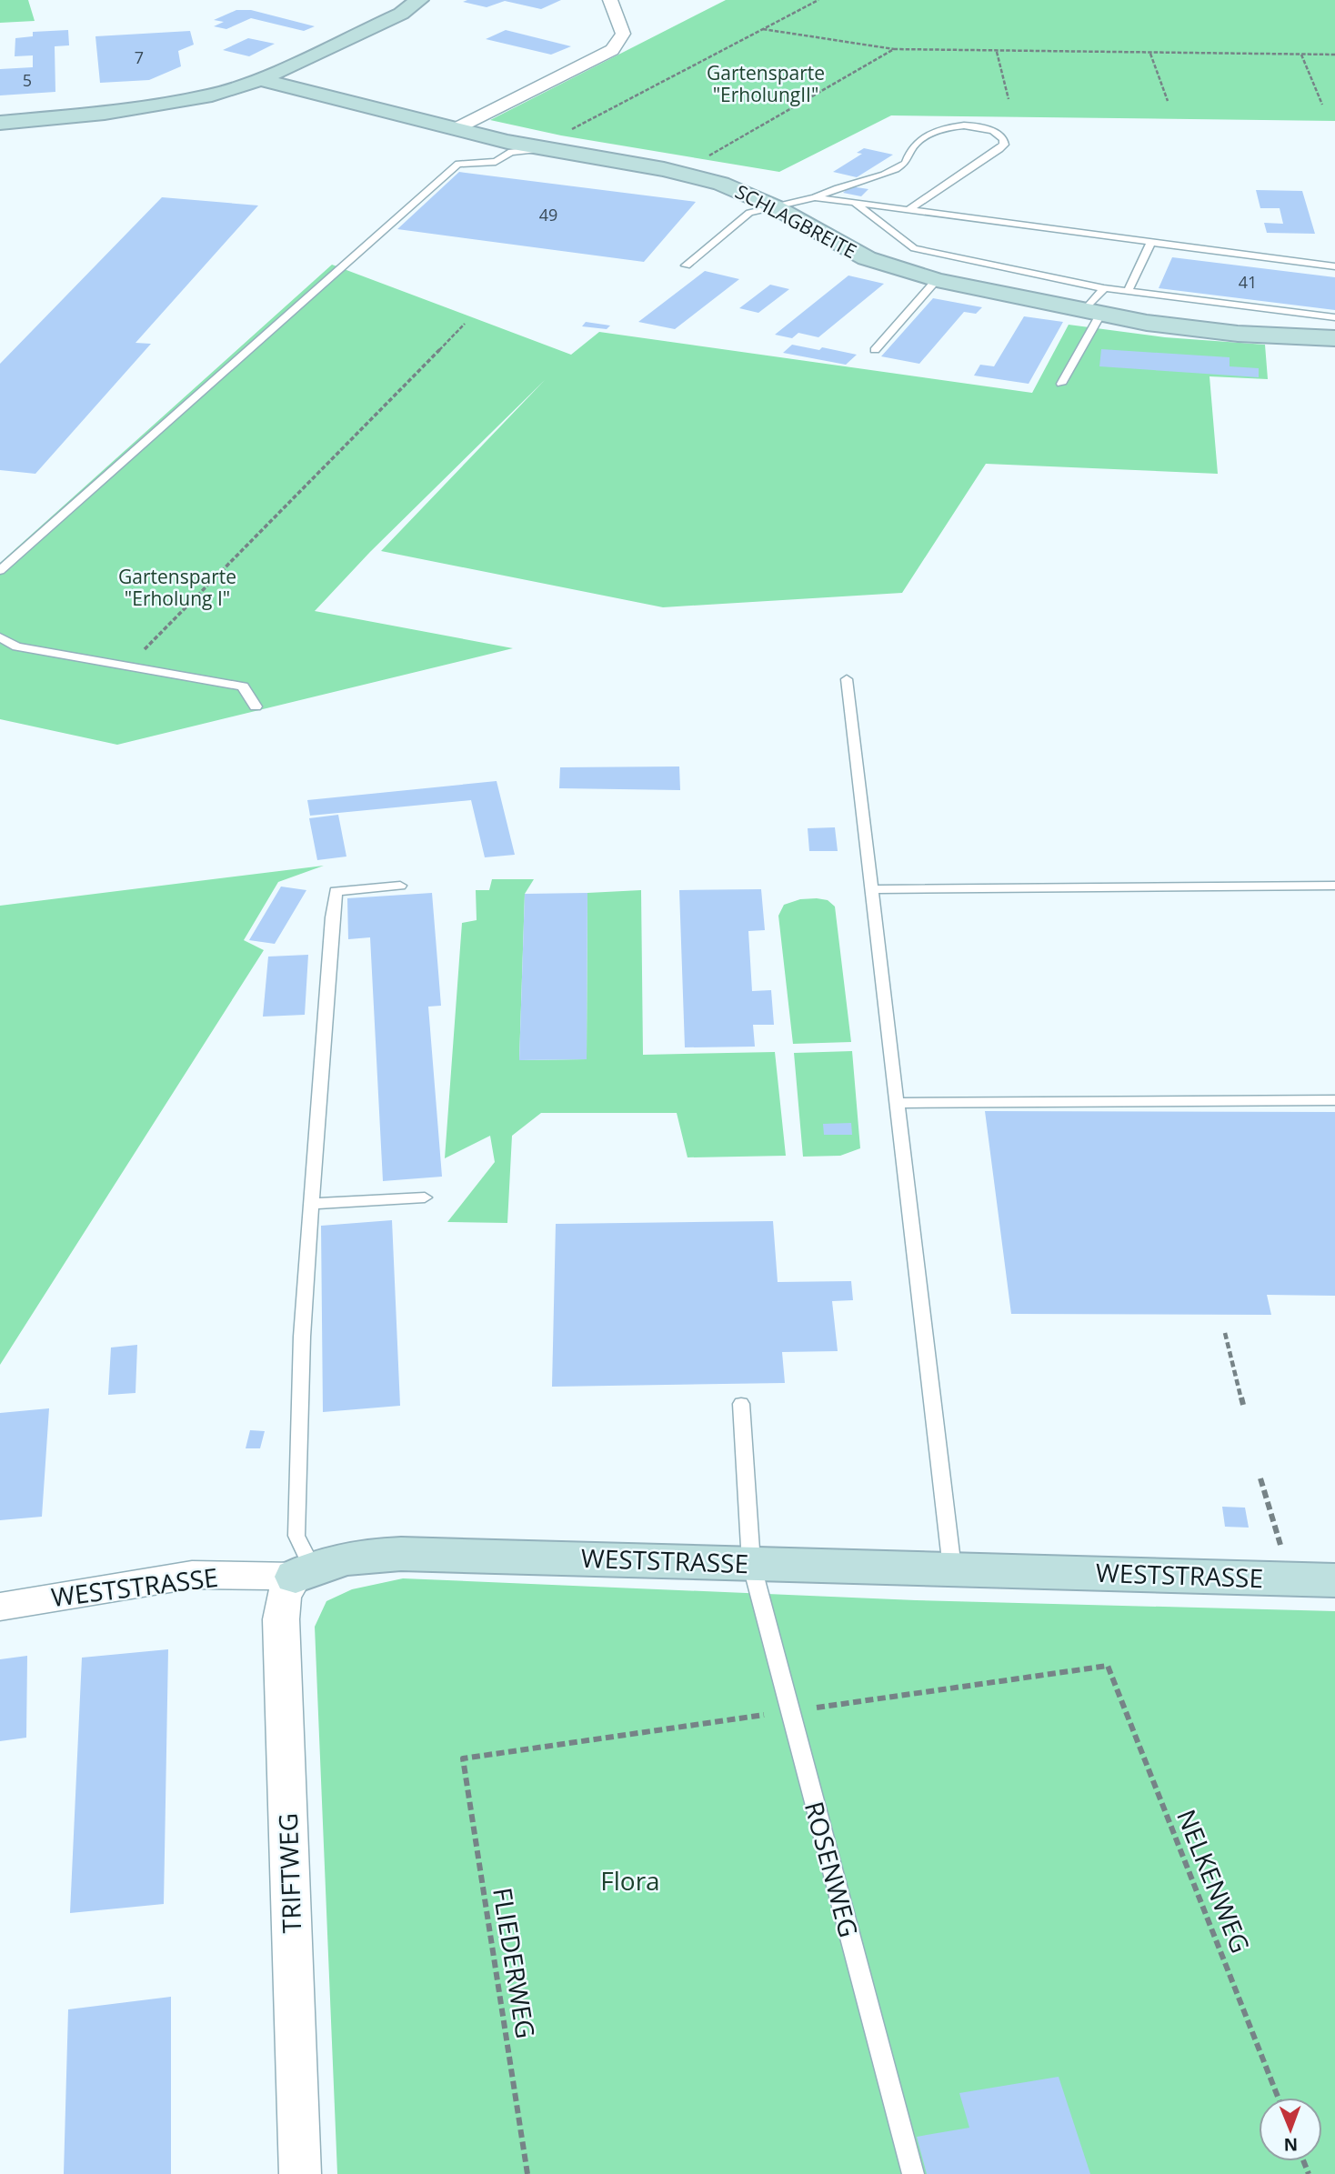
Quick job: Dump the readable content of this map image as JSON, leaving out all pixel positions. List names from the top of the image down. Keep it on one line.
{"streets":{"street":["SCHLAGBREITE","WESTSTRASSE","TRIFTWEG"],"lane":["ROSENWEG"],"path":["NELKENWEG","FLIEDERWEG"]},"crossings":[["WESTSTRASSE","ROSENWEG"],["WESTSTRASSE","TRIFTWEG"]],"parks":["Gartensparte \"ErholungII\"","Gartensparte \"Erholung I\"","Flora"],"house_numbers":["7","5","49","41"],"north":"bottom"}
